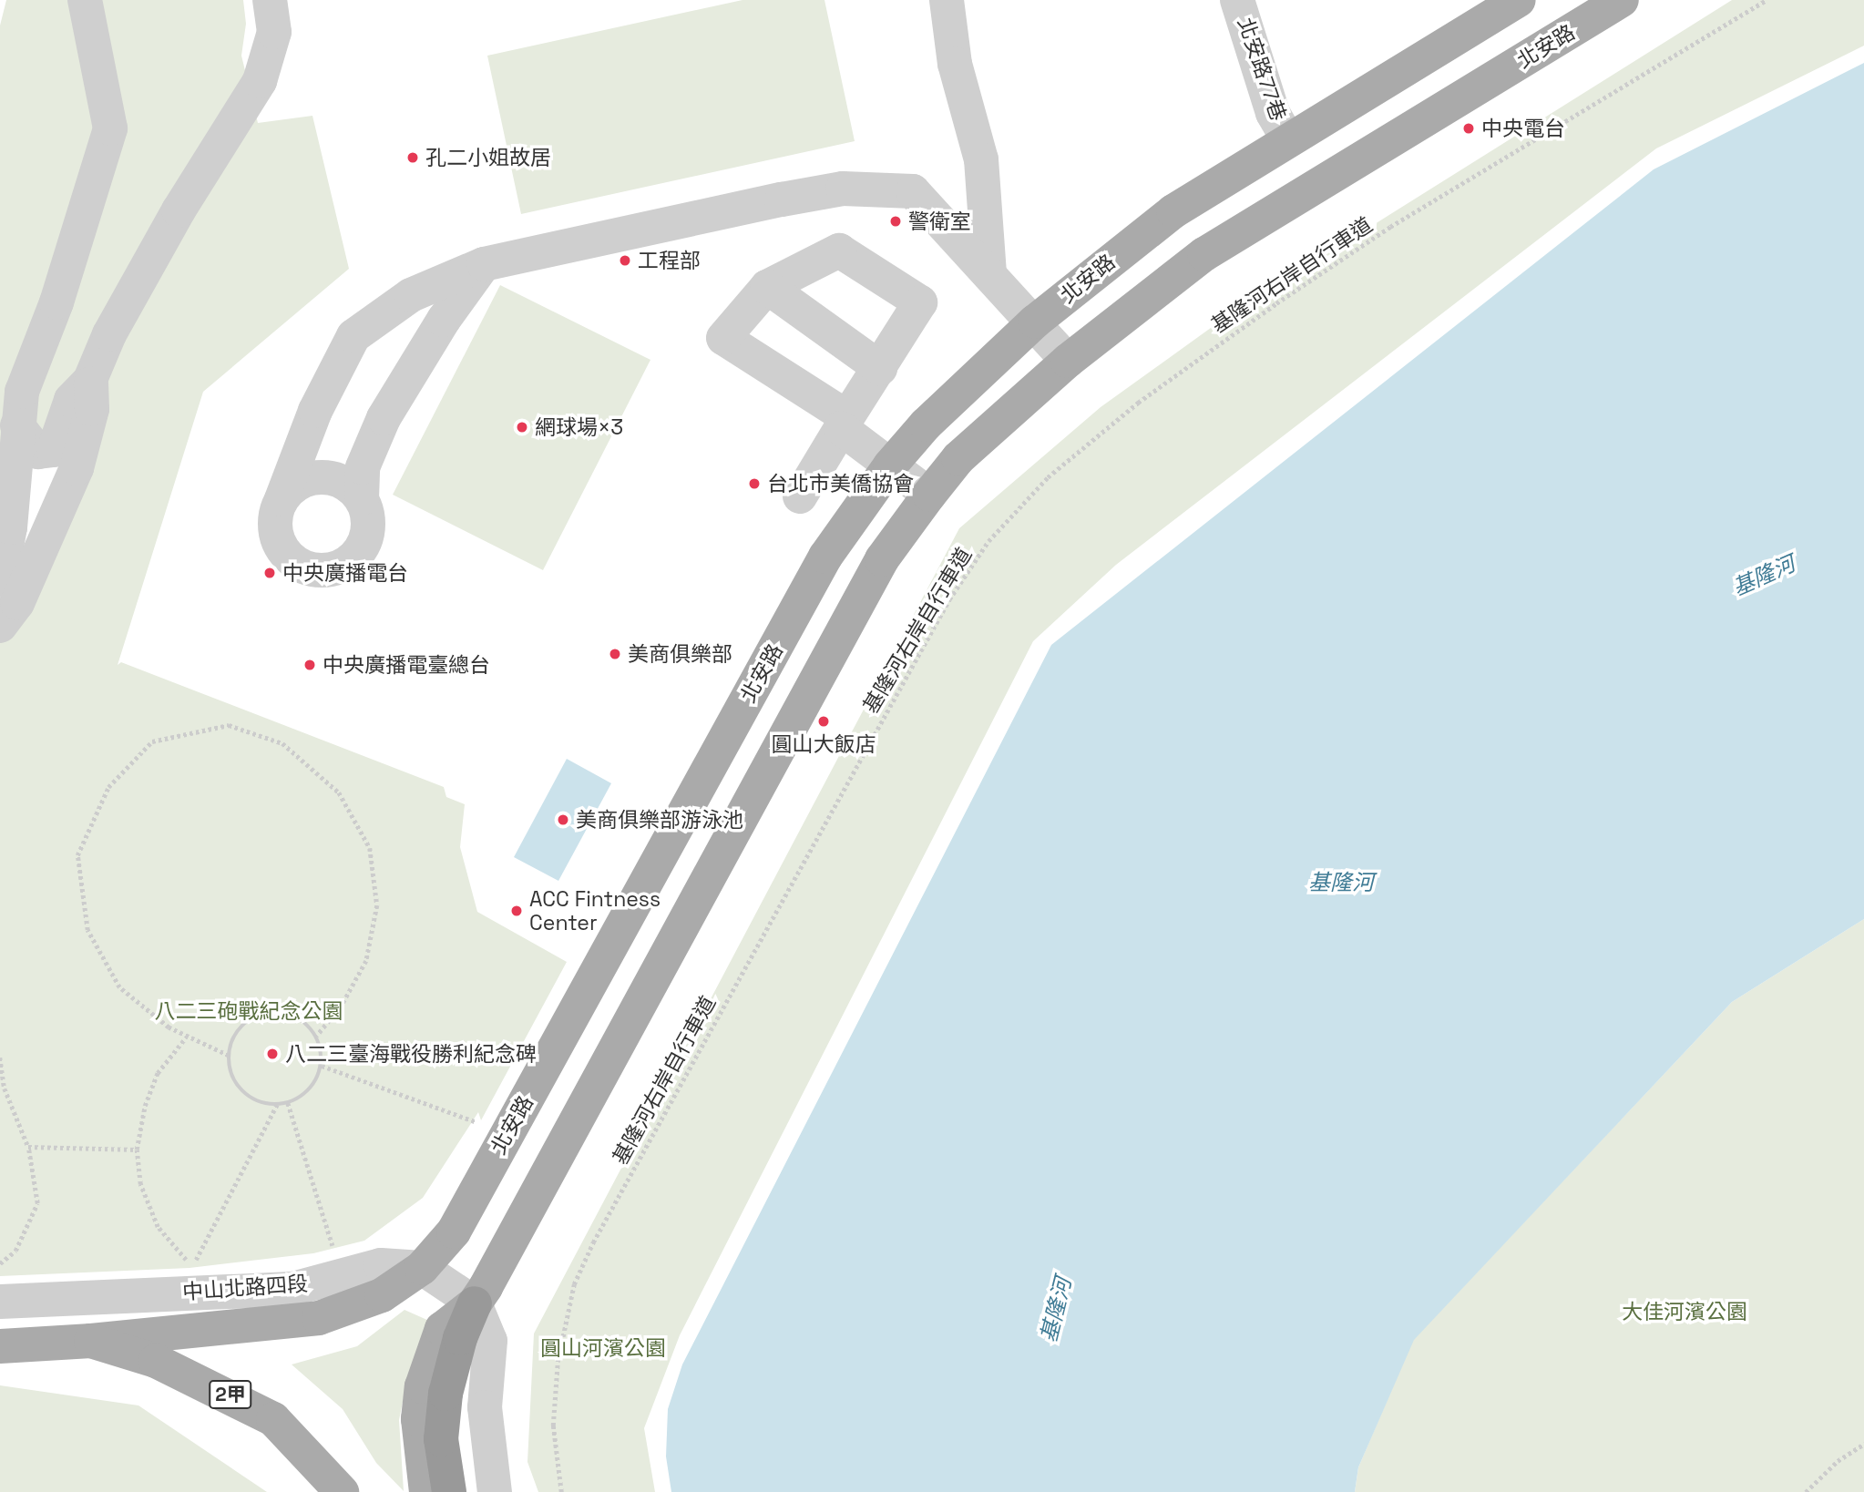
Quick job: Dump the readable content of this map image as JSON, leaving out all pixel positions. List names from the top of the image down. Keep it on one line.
{"streets":{"main road":["北安路","2甲"],"lane":["北安路77巷","中山北路四段"],"path":["基隆河右岸自行車道"]},"crossings":[["北安路","北安路77巷"],["北安路","中山北路四段"],["北安路","2甲"]],"water":["基隆河"],"parks":["八二三砲戰紀念公園","大佳河濱公園","圓山河濱公園"],"places":["中央電台","孔二小姐故居","警衛室","工程部","網球場×3","台北市美僑協會","中央廣播電台","美商俱樂部","中央廣播電臺總台","圓山大飯店","美商俱樂部游泳池","ACC Fintness Center","八二三臺海戰役勝利紀念碑"]}
